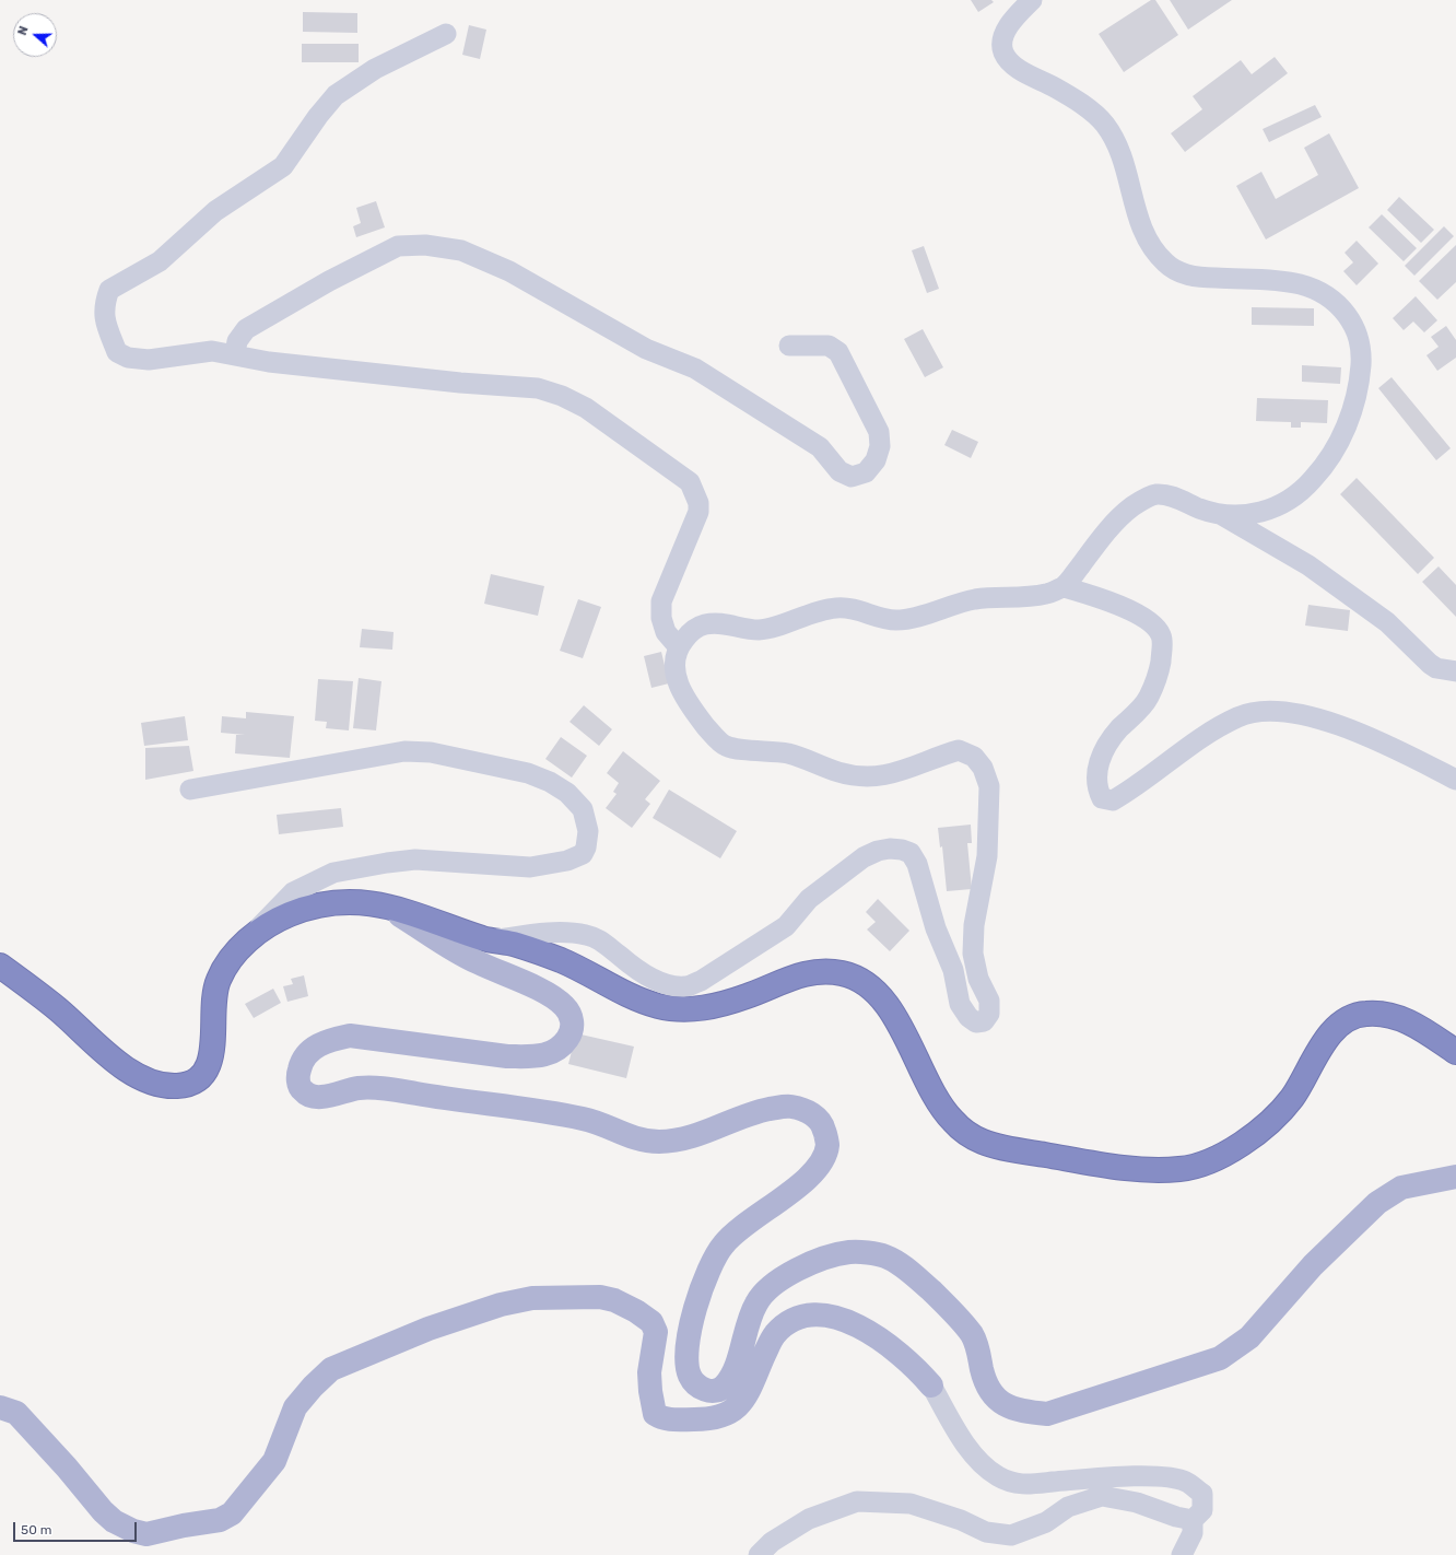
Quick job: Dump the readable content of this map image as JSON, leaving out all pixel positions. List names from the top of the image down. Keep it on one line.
{"scale_bar":"50 m","north":"left"}
